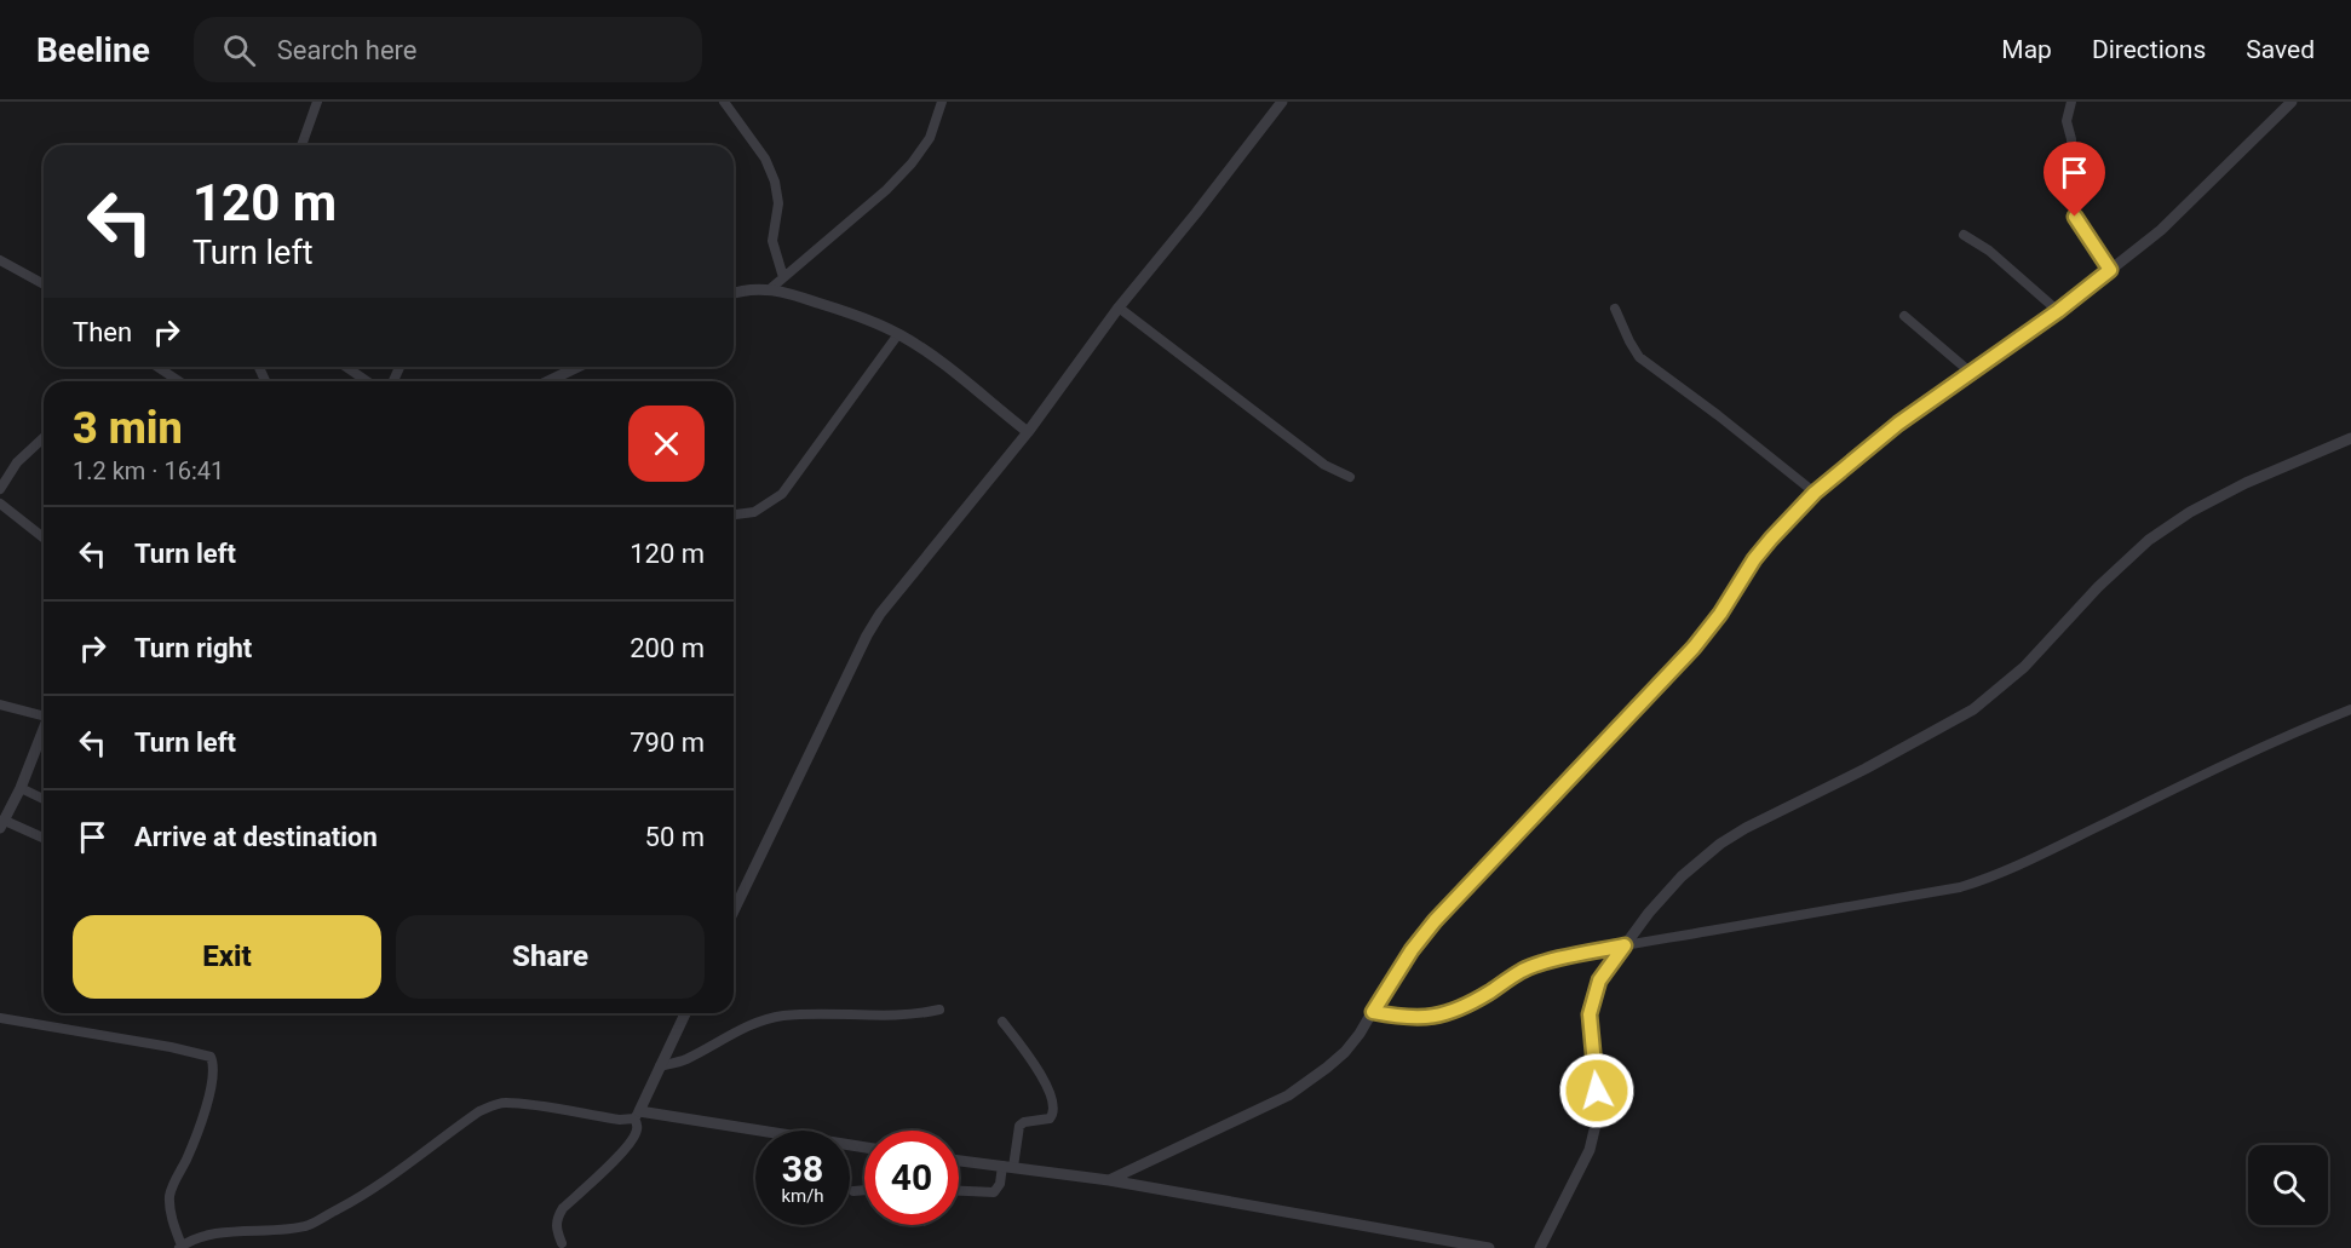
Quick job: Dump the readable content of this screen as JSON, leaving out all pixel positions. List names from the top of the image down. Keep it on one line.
{"page":{"header":"Beeline","search":"Search here","nav":["Map","Directions","Saved"],"turn":["120 m","Turn left"],"then":"Then","heading":["3 min","1.2 km · 16:41"],"list":[{"name":"Turn left","value":"120 m"},{"name":"Turn right","value":"200 m"},{"name":"Turn left","value":"790 m"},{"name":"Arrive at destination","value":"50 m"}],"buttons":["Exit","Share"],"speed":"38 km/h","limit":"40"}}
